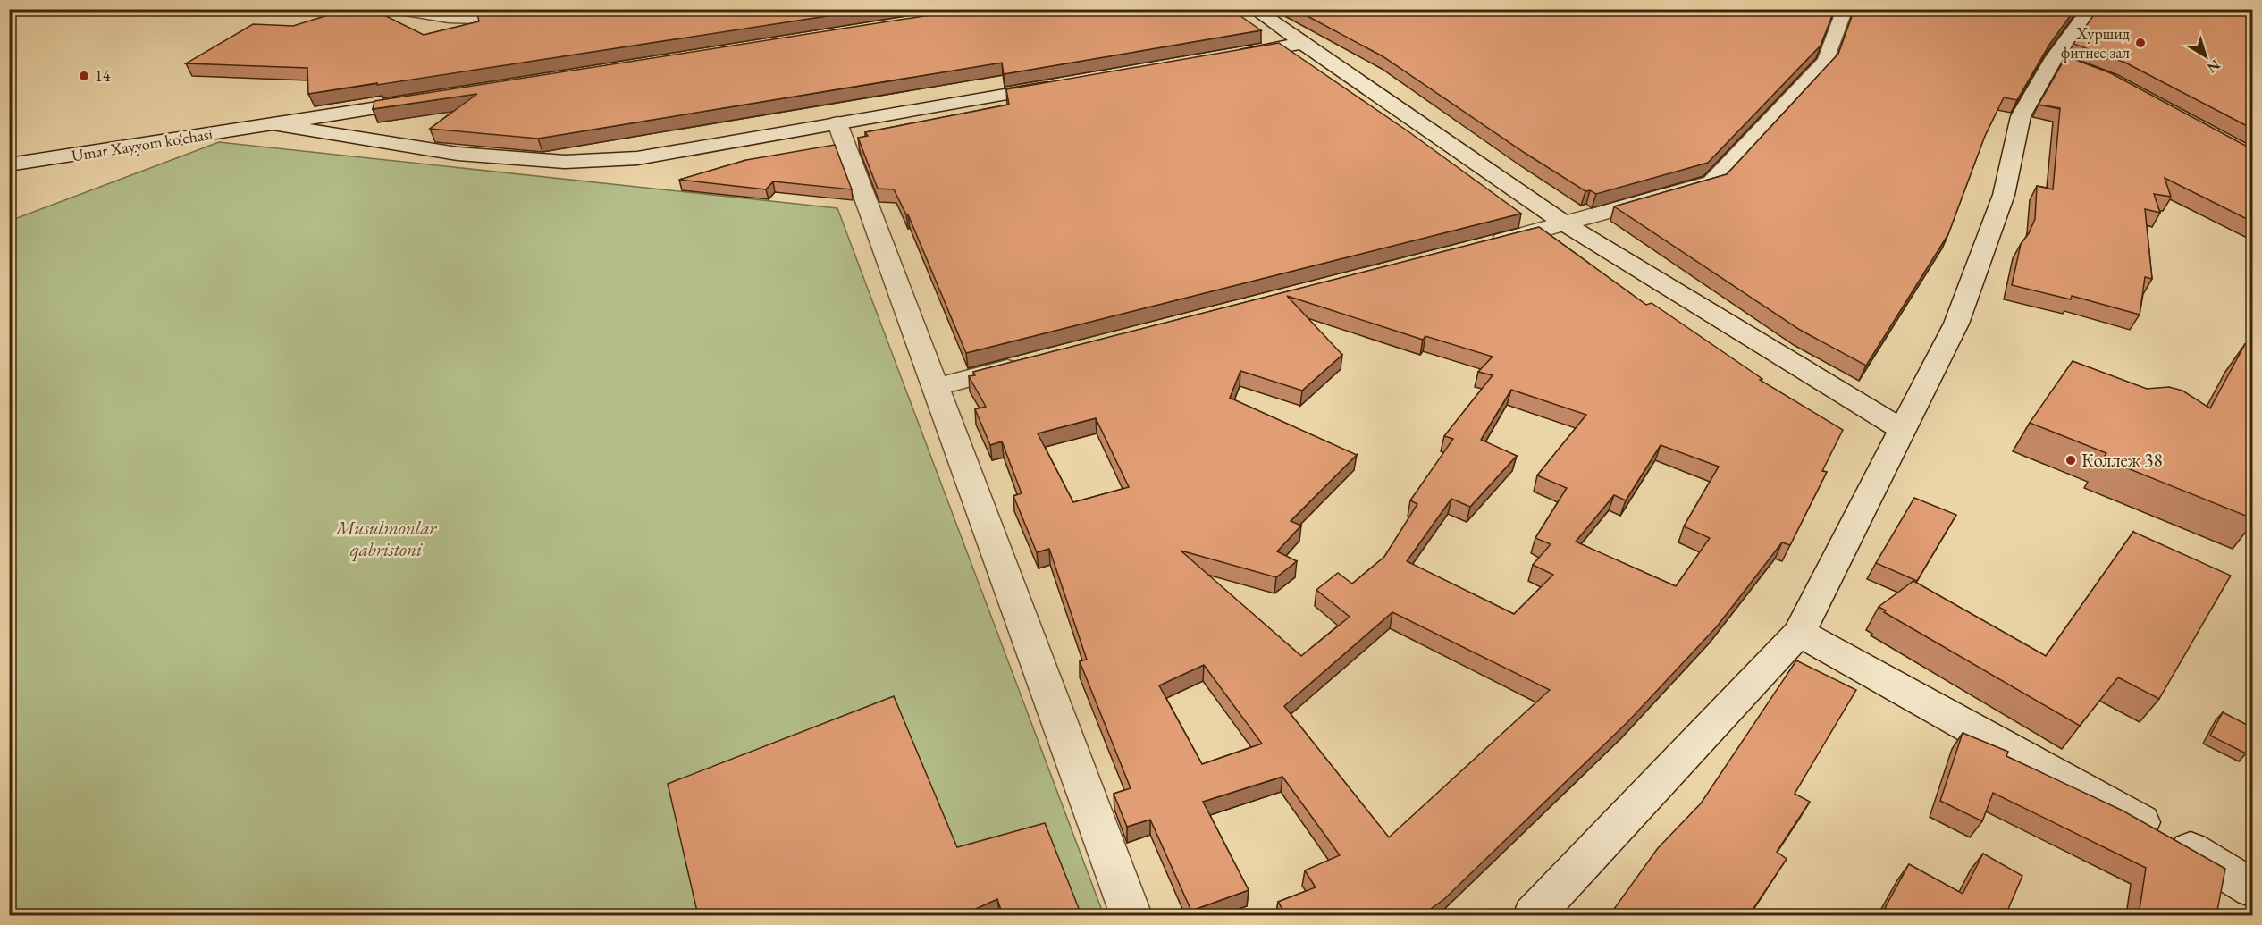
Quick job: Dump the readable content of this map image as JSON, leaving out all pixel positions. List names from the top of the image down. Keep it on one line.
{"streets":{"street":["Umar Xayyom ko‘chasi"]},"parks":["Musulmonlar qabristoni"],"places":["Хуршид фитнес зал","14","Коллеж 38"],"north":"bottom right"}
